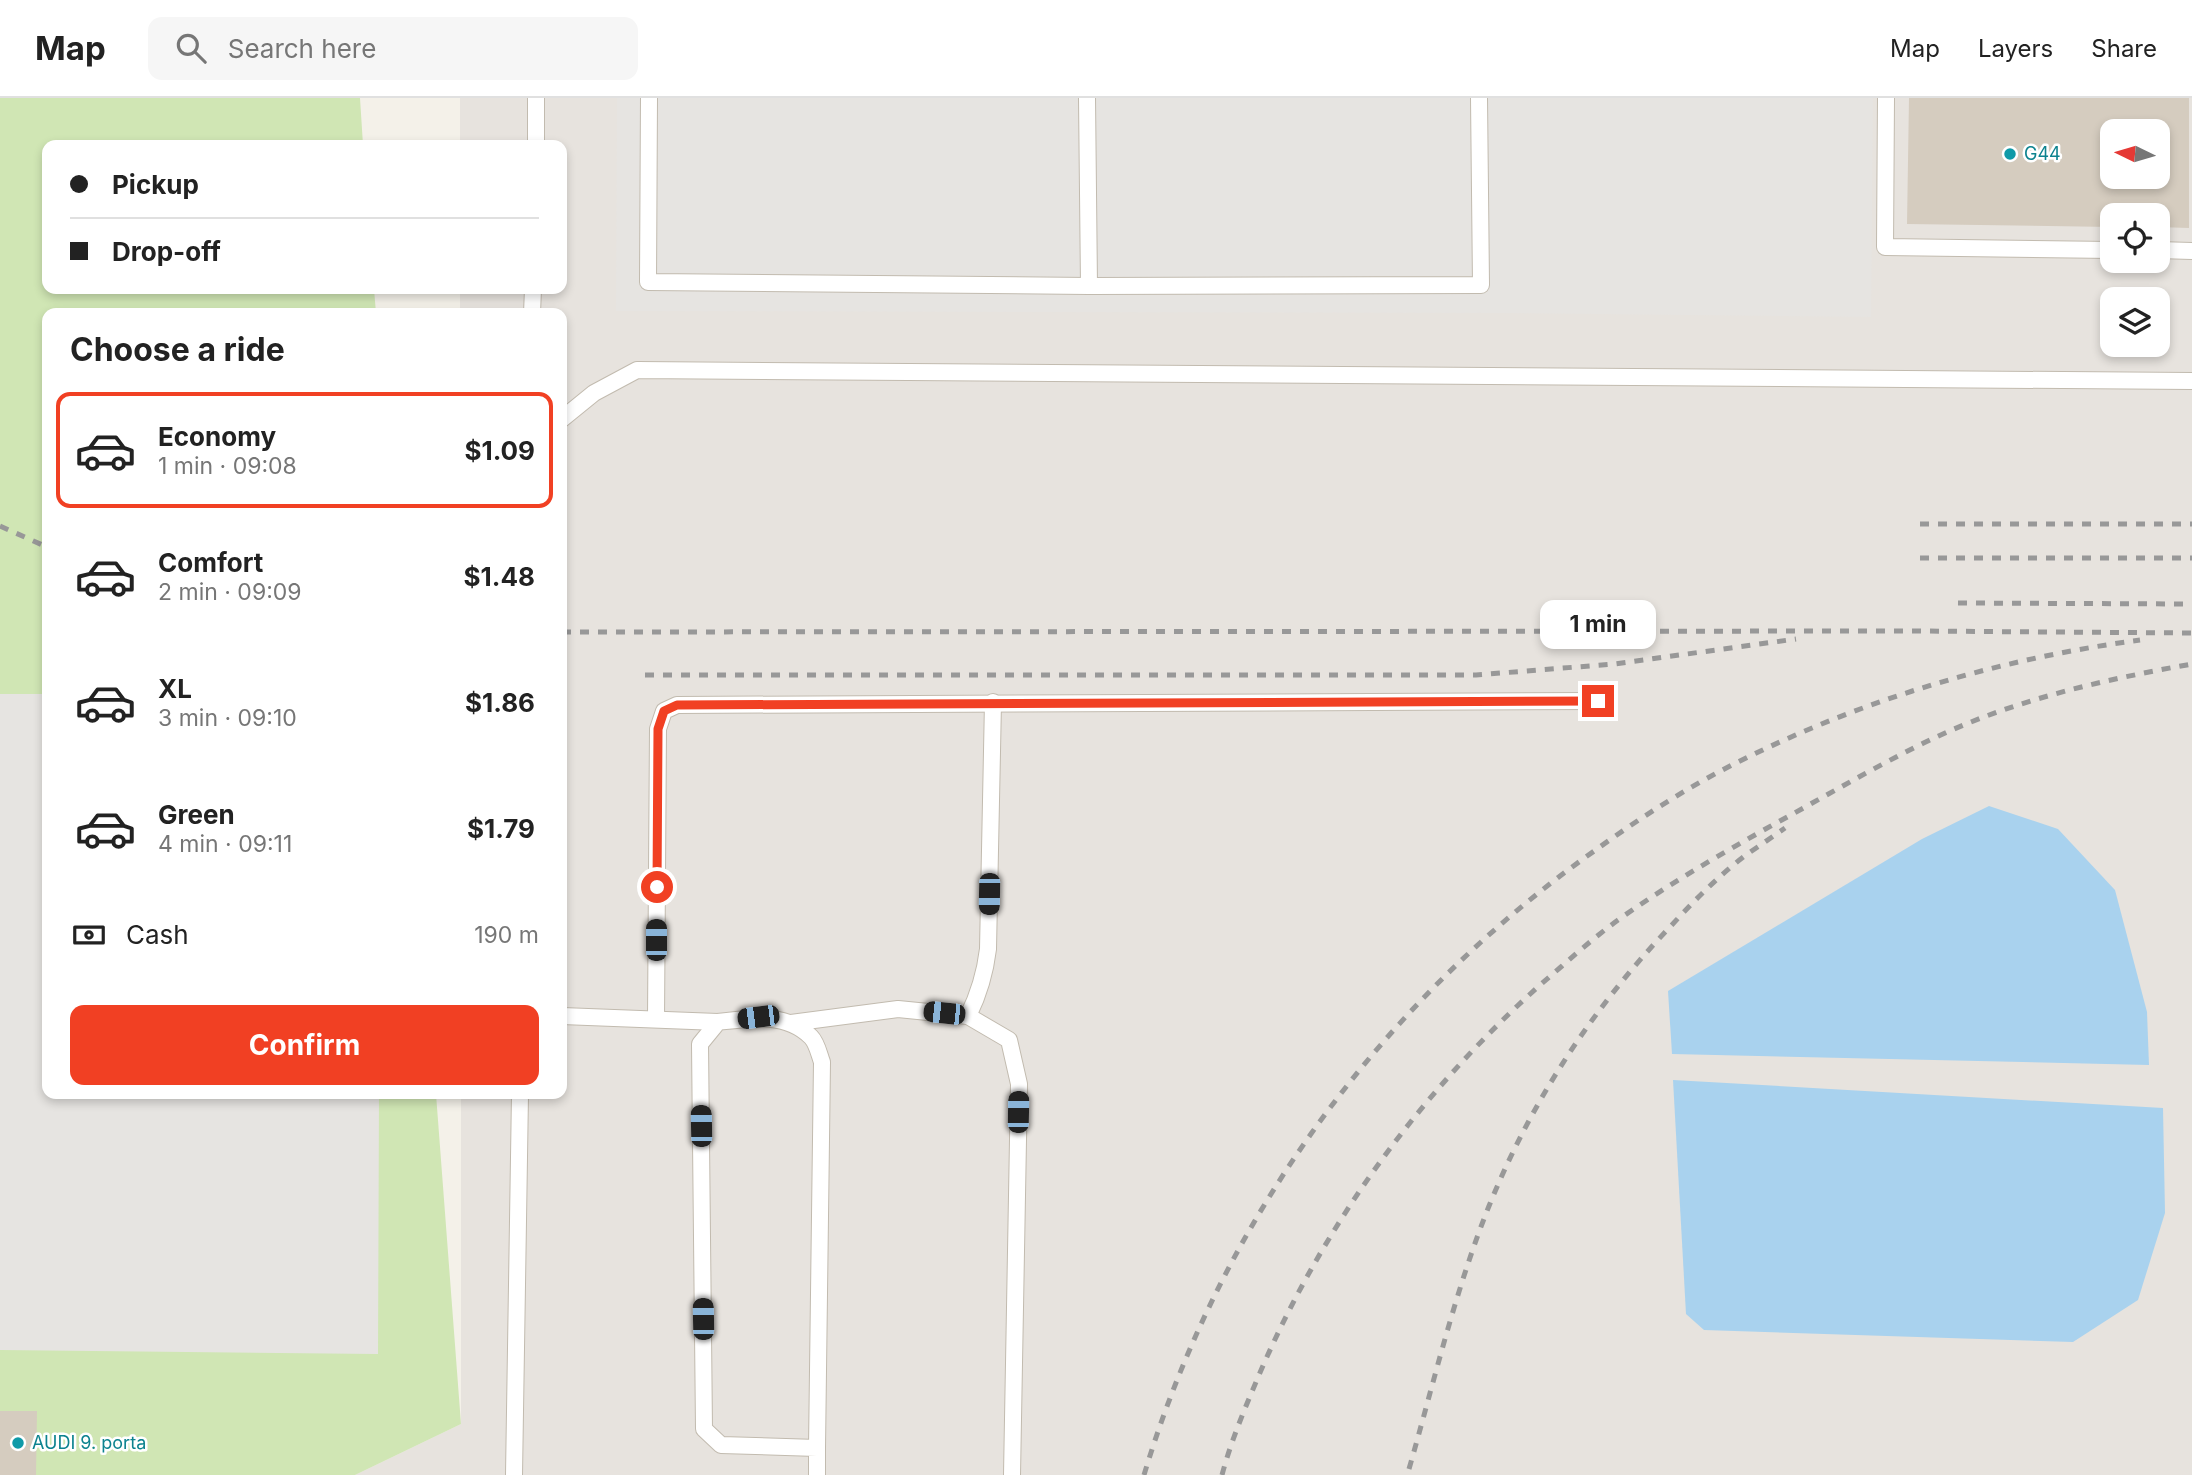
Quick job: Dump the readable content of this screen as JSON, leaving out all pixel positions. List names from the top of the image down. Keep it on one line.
{"places":["G44","AUDI 9. porta"],"north":"left","page":{"header":"Map","search":"Search here","nav":["Map","Layers","Share"],"banner":["Pickup","Drop-off"],"heading":"Choose a ride","list":[{"name":"Economy","note":"1 min · 09:08","value":"$1.09"},{"name":"Comfort","note":"2 min · 09:09","value":"$1.48"},{"name":"XL","note":"3 min · 09:10","value":"$1.86"},{"name":"Green","note":"4 min · 09:11","value":"$1.79"}],"bubble":"1 min","pay":["Cash","190 m"],"buttons":"Confirm"}}
